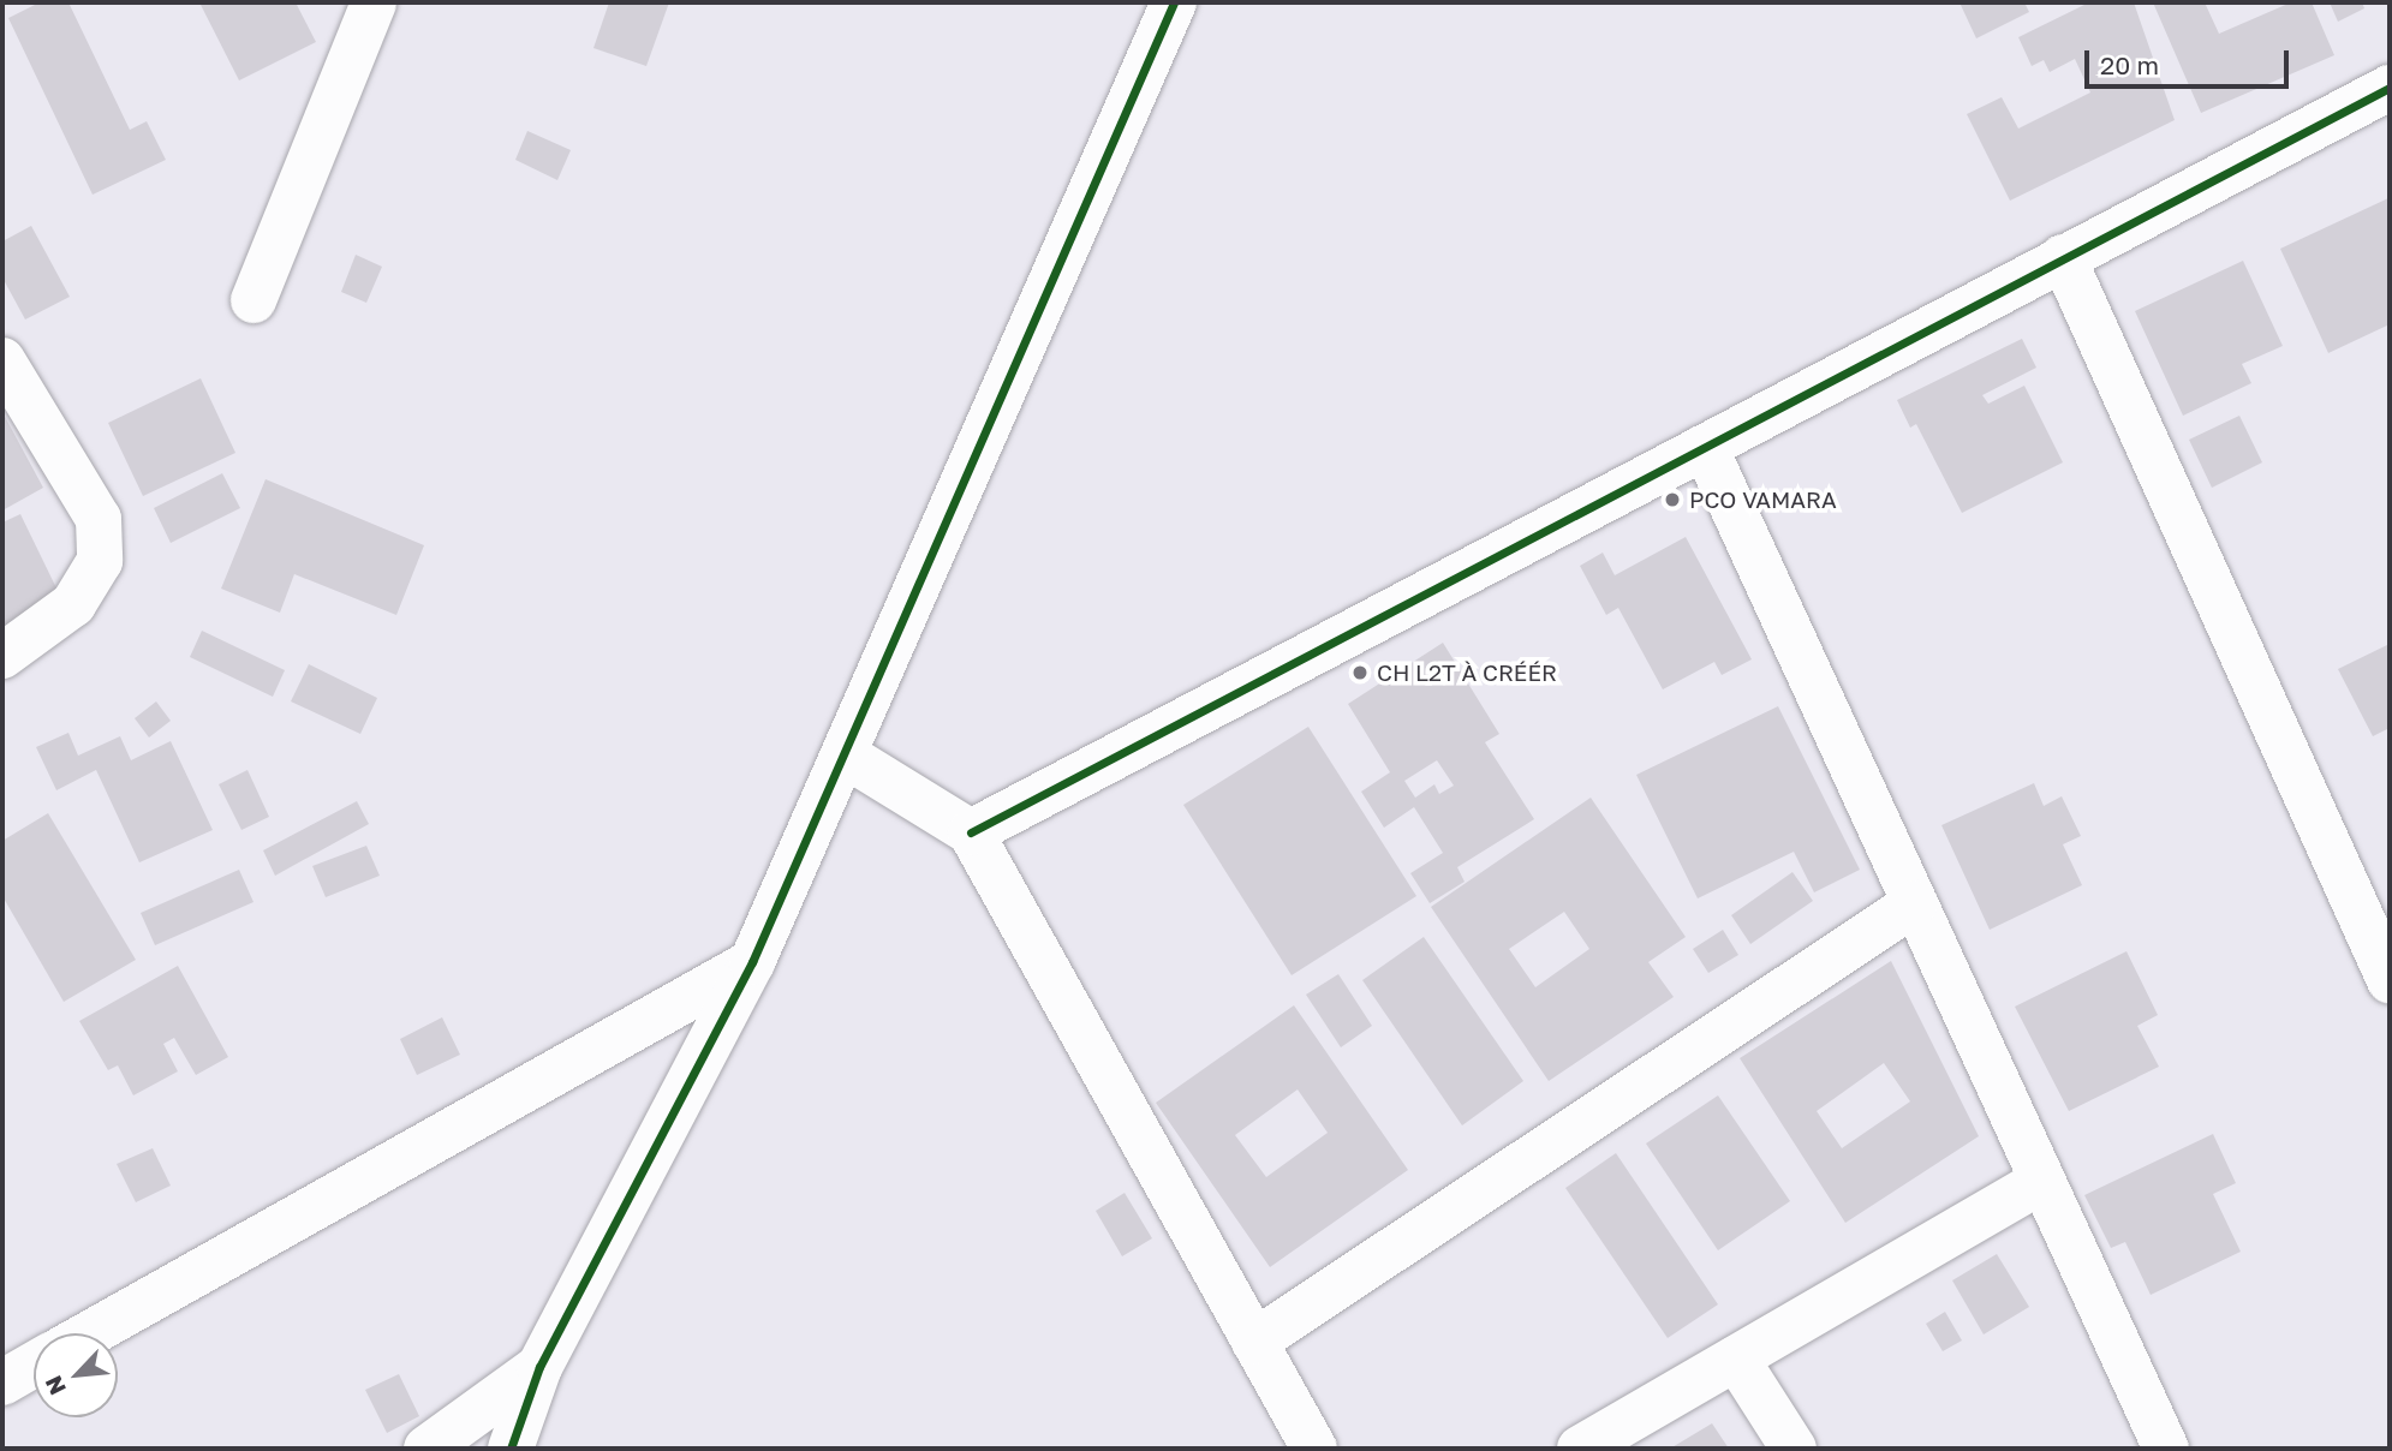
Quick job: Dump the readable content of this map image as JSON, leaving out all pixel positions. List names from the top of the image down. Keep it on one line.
{"places":["PCO VAMARA","CH L2T À CRÉÉR"],"scale_bar":"20 m","north":"bottom left"}
